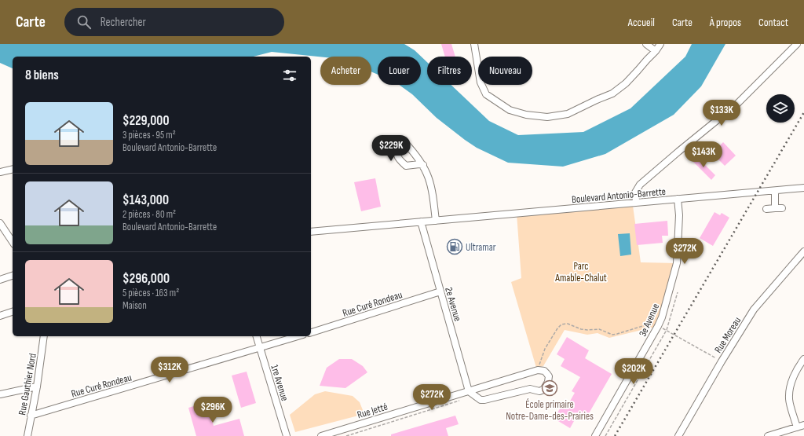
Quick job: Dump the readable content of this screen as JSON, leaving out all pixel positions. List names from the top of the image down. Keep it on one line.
{"streets":{"street":["Boulevard Antonio-Barrette","Rue Curé Rondeau","2e Avenue","3e Avenue","Rue Moreau","1re Avenue","Rue Gauthier Nord","Rue Jetté"]},"crossings":[["Boulevard Antonio-Barrette","2e Avenue"],["Boulevard Antonio-Barrette","3e Avenue"],["Rue Curé Rondeau","2e Avenue"],["Rue Curé Rondeau","1re Avenue"],["Rue Curé Rondeau","Rue Gauthier Nord"],["2e Avenue","Rue Jetté"]],"parks":["Parc Amable-Chalut"],"places":{"fuel station":["Ultramar"],"school or university":["École primaire Notre-Dame-des-Prairies"]},"page":{"header":"Carte","search":"Rechercher","nav":["Accueil","Carte","À propos","Contact"],"chip":["Acheter","Louer","Filtres","Nouveau"],"heading":"8 biens","list":[{"name":"$229,000","note":"3 pièces · 95 m² · Boulevard Antonio-Barrette"},{"name":"$143,000","note":"2 pièces · 80 m² · Boulevard Antonio-Barrette"},{"name":"$296,000","note":"5 pièces · 163 m² · Maison"}],"price":["$133K","$229K","$143K","$272K","$312K","$202K","$272K","$296K"]}}
